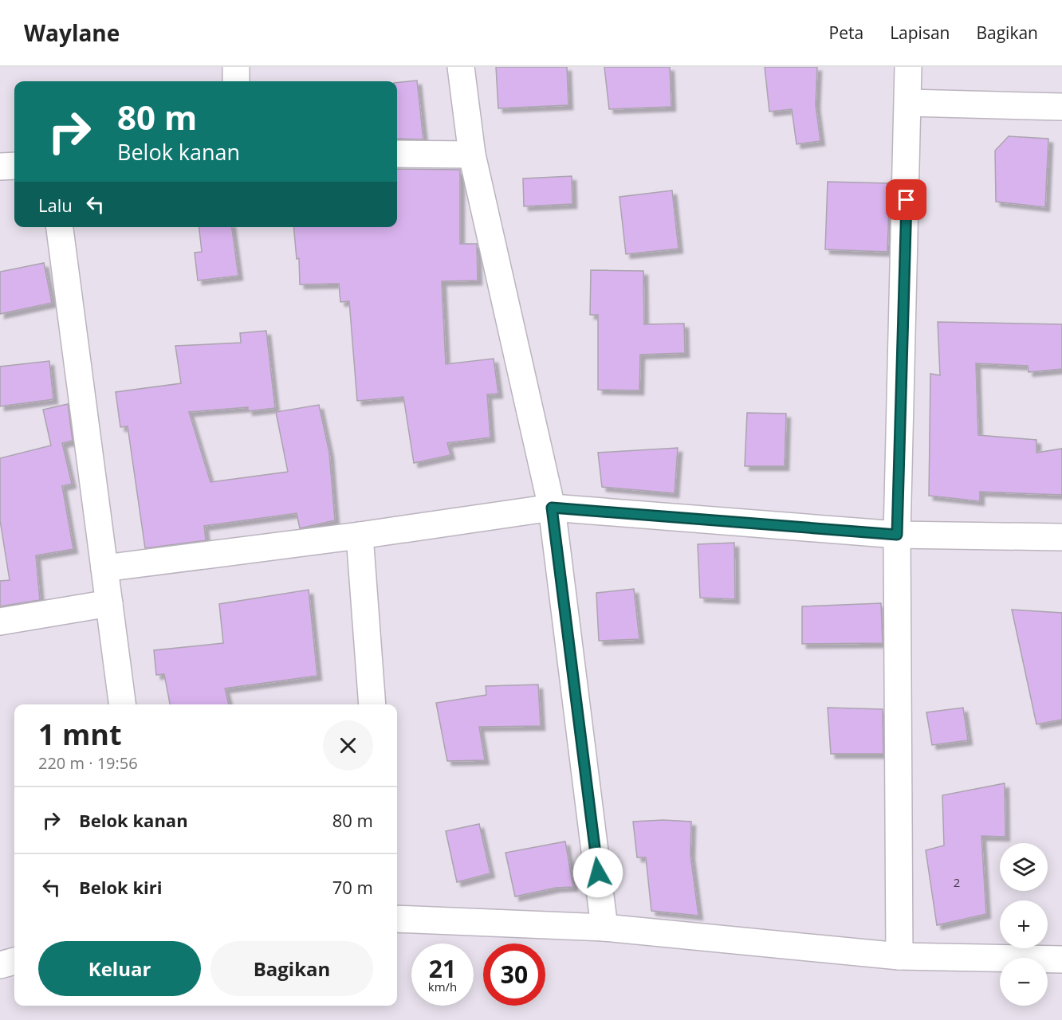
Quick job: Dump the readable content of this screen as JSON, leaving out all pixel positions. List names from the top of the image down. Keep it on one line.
{"house_numbers":["2"],"page":{"header":"Waylane","nav":["Peta","Lapisan","Bagikan"],"turn":["80 m","Belok kanan"],"then":"Lalu","heading":["1 mnt","220 m · 19:56"],"list":[{"name":"Belok kanan","value":"80 m"},{"name":"Belok kiri","value":"70 m"}],"map_buttons":["+","−"],"buttons":["Keluar","Bagikan"],"speed":"21 km/h","limit":"30"}}
